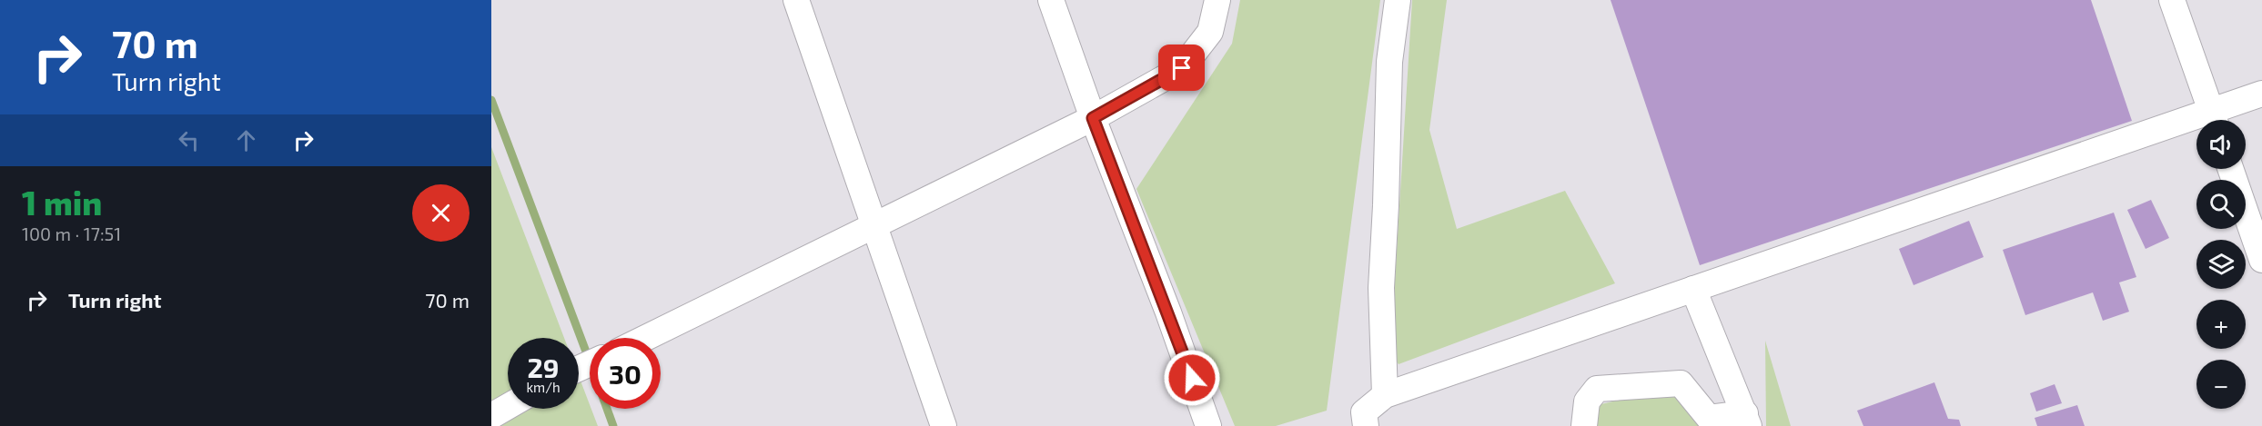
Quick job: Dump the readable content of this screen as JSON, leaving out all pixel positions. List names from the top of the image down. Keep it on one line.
{"page":{"turn":["70 m","Turn right"],"map_buttons":["+","−"],"heading":["1 min","100 m · 17:51"],"list":[{"name":"Turn right","value":"70 m"}],"speed":"29 km/h","limit":"30"}}
